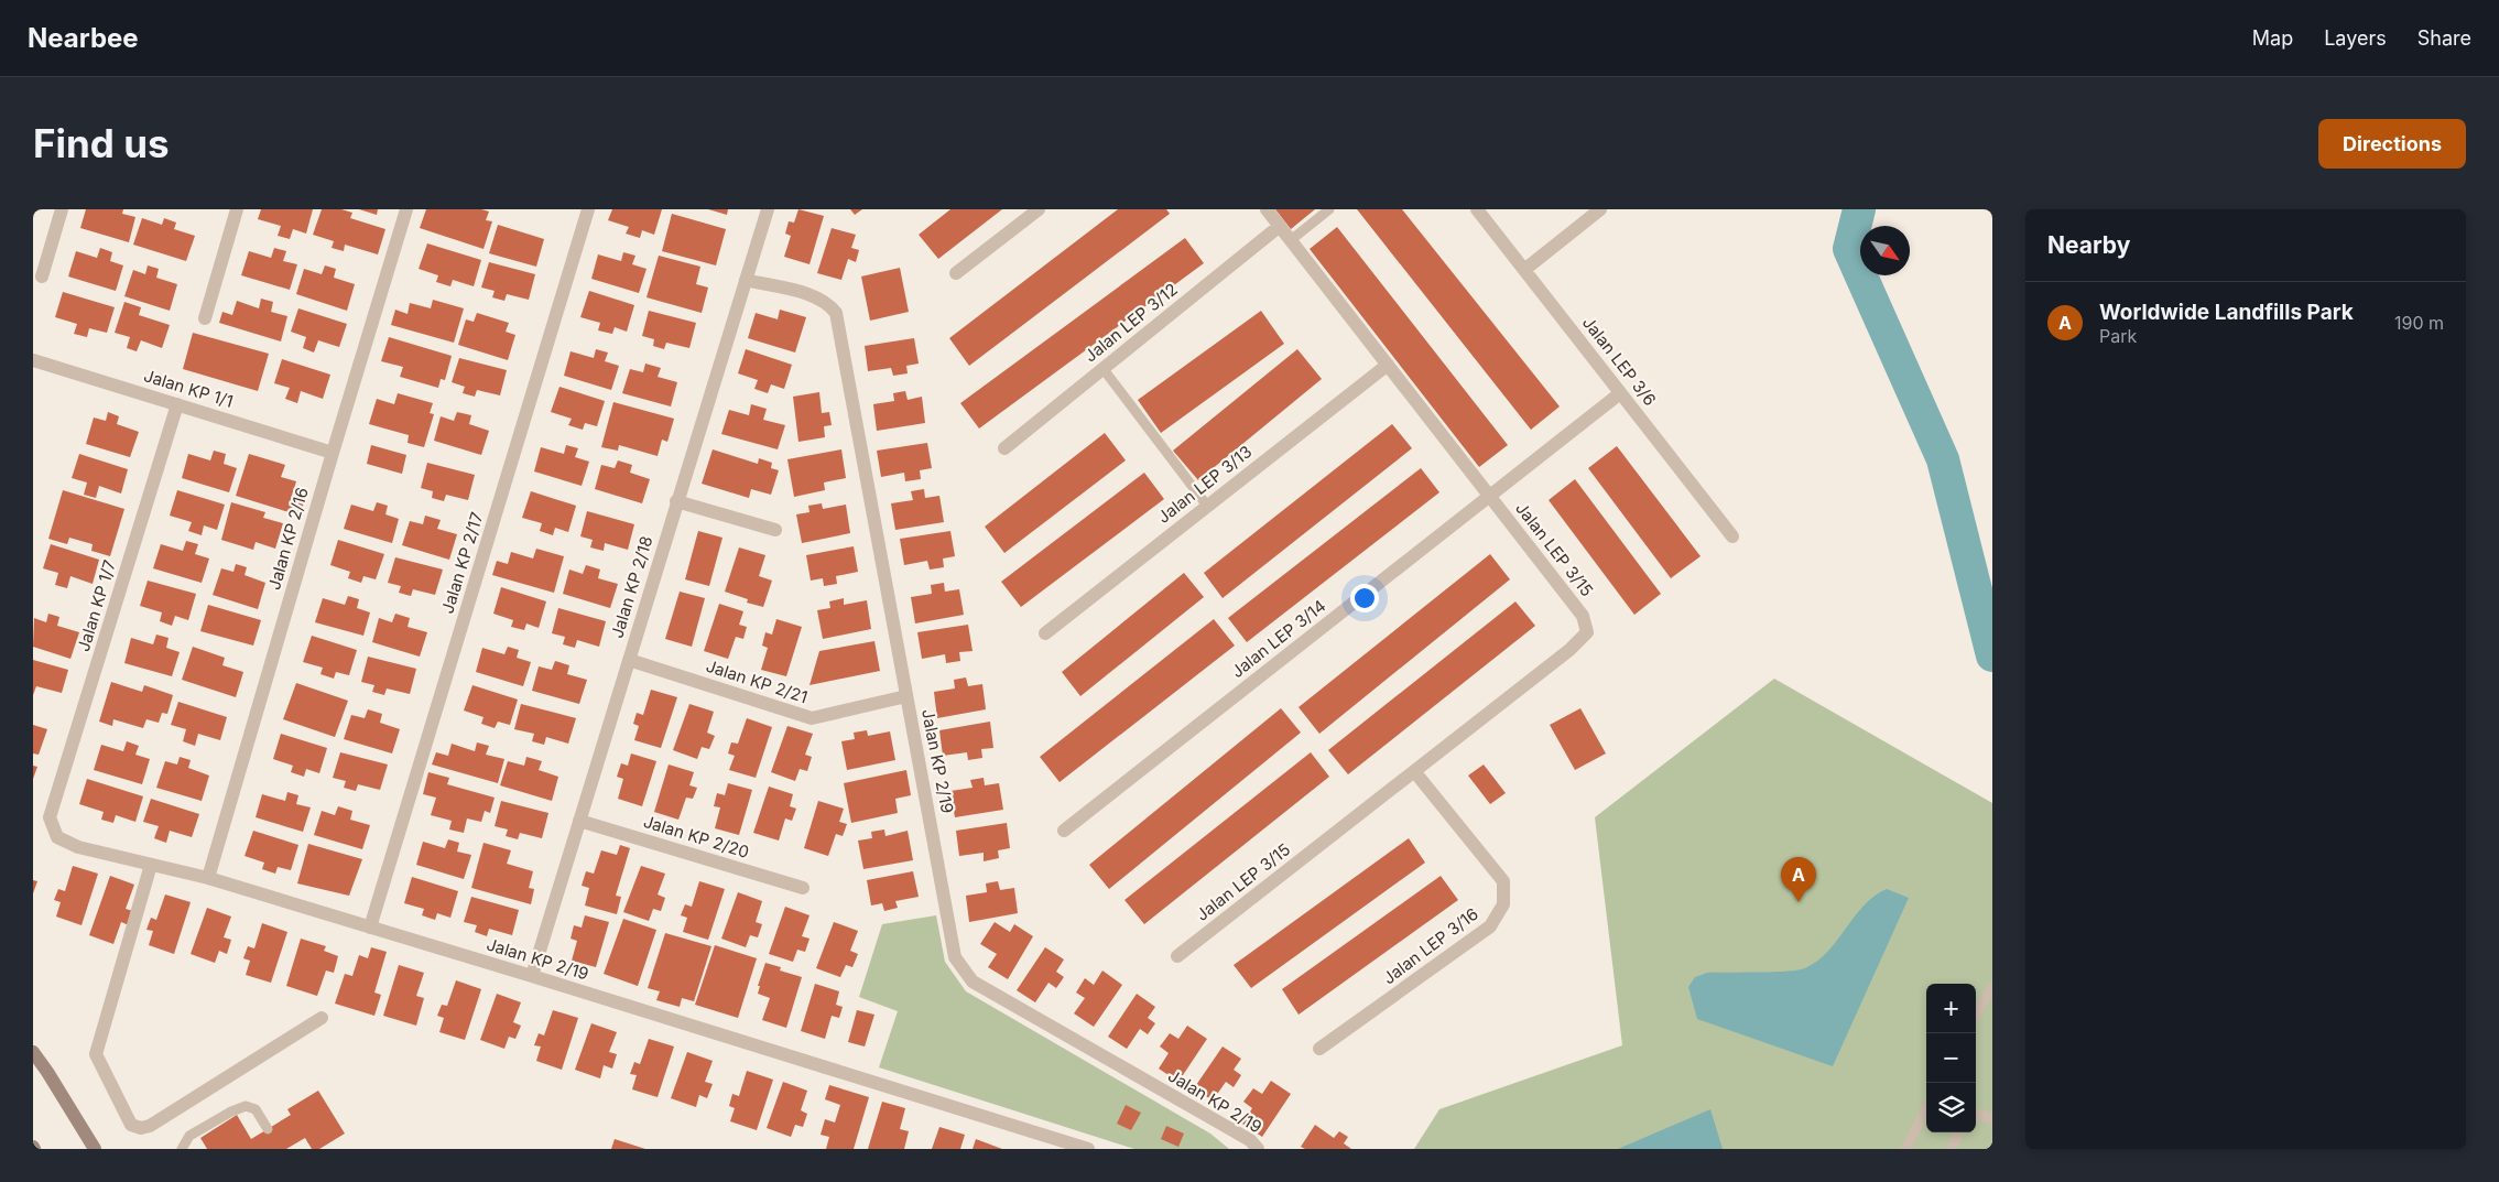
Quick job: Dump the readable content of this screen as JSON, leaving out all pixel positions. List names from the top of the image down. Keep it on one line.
{"streets":{"street":["Jalan LEP 3/12","Jalan LEP 3/6","Jalan KP 1/1","Jalan LEP 3/13","Jalan KP 2/16","Jalan LEP 3/15","Jalan KP 2/17","Jalan KP 2/18","Jalan KP 1/7","Jalan LEP 3/14","Jalan KP 2/21","Jalan KP 2/19","Jalan KP 2/20","Jalan LEP 3/16"]},"crossings":[["Jalan LEP 3/12","Jalan LEP 3/15"],["Jalan LEP 3/6","Jalan LEP 3/14"],["Jalan KP 1/1","Jalan KP 2/16"],["Jalan KP 1/1","Jalan KP 1/7"],["Jalan LEP 3/13","Jalan LEP 3/15"],["Jalan KP 2/16","Jalan KP 2/19"],["Jalan LEP 3/15","Jalan LEP 3/14"],["Jalan LEP 3/15","Jalan LEP 3/16"],["Jalan KP 2/17","Jalan KP 2/19"],["Jalan KP 2/18","Jalan KP 2/21"],["Jalan KP 2/18","Jalan KP 2/19"],["Jalan KP 2/18","Jalan KP 2/20"],["Jalan KP 1/7","Jalan KP 2/19"],["Jalan KP 2/21","Jalan KP 2/19"]],"north":"bottom right","page":{"header":"Nearbee","nav":["Map","Layers","Share"],"buttons":"Directions","title":"Find us","heading":"Nearby","list":[{"mark":"A","name":"Worldwide Landfills Park","note":"Park","value":"190 m"}],"pins":"A","map_buttons":["+","−"]}}
